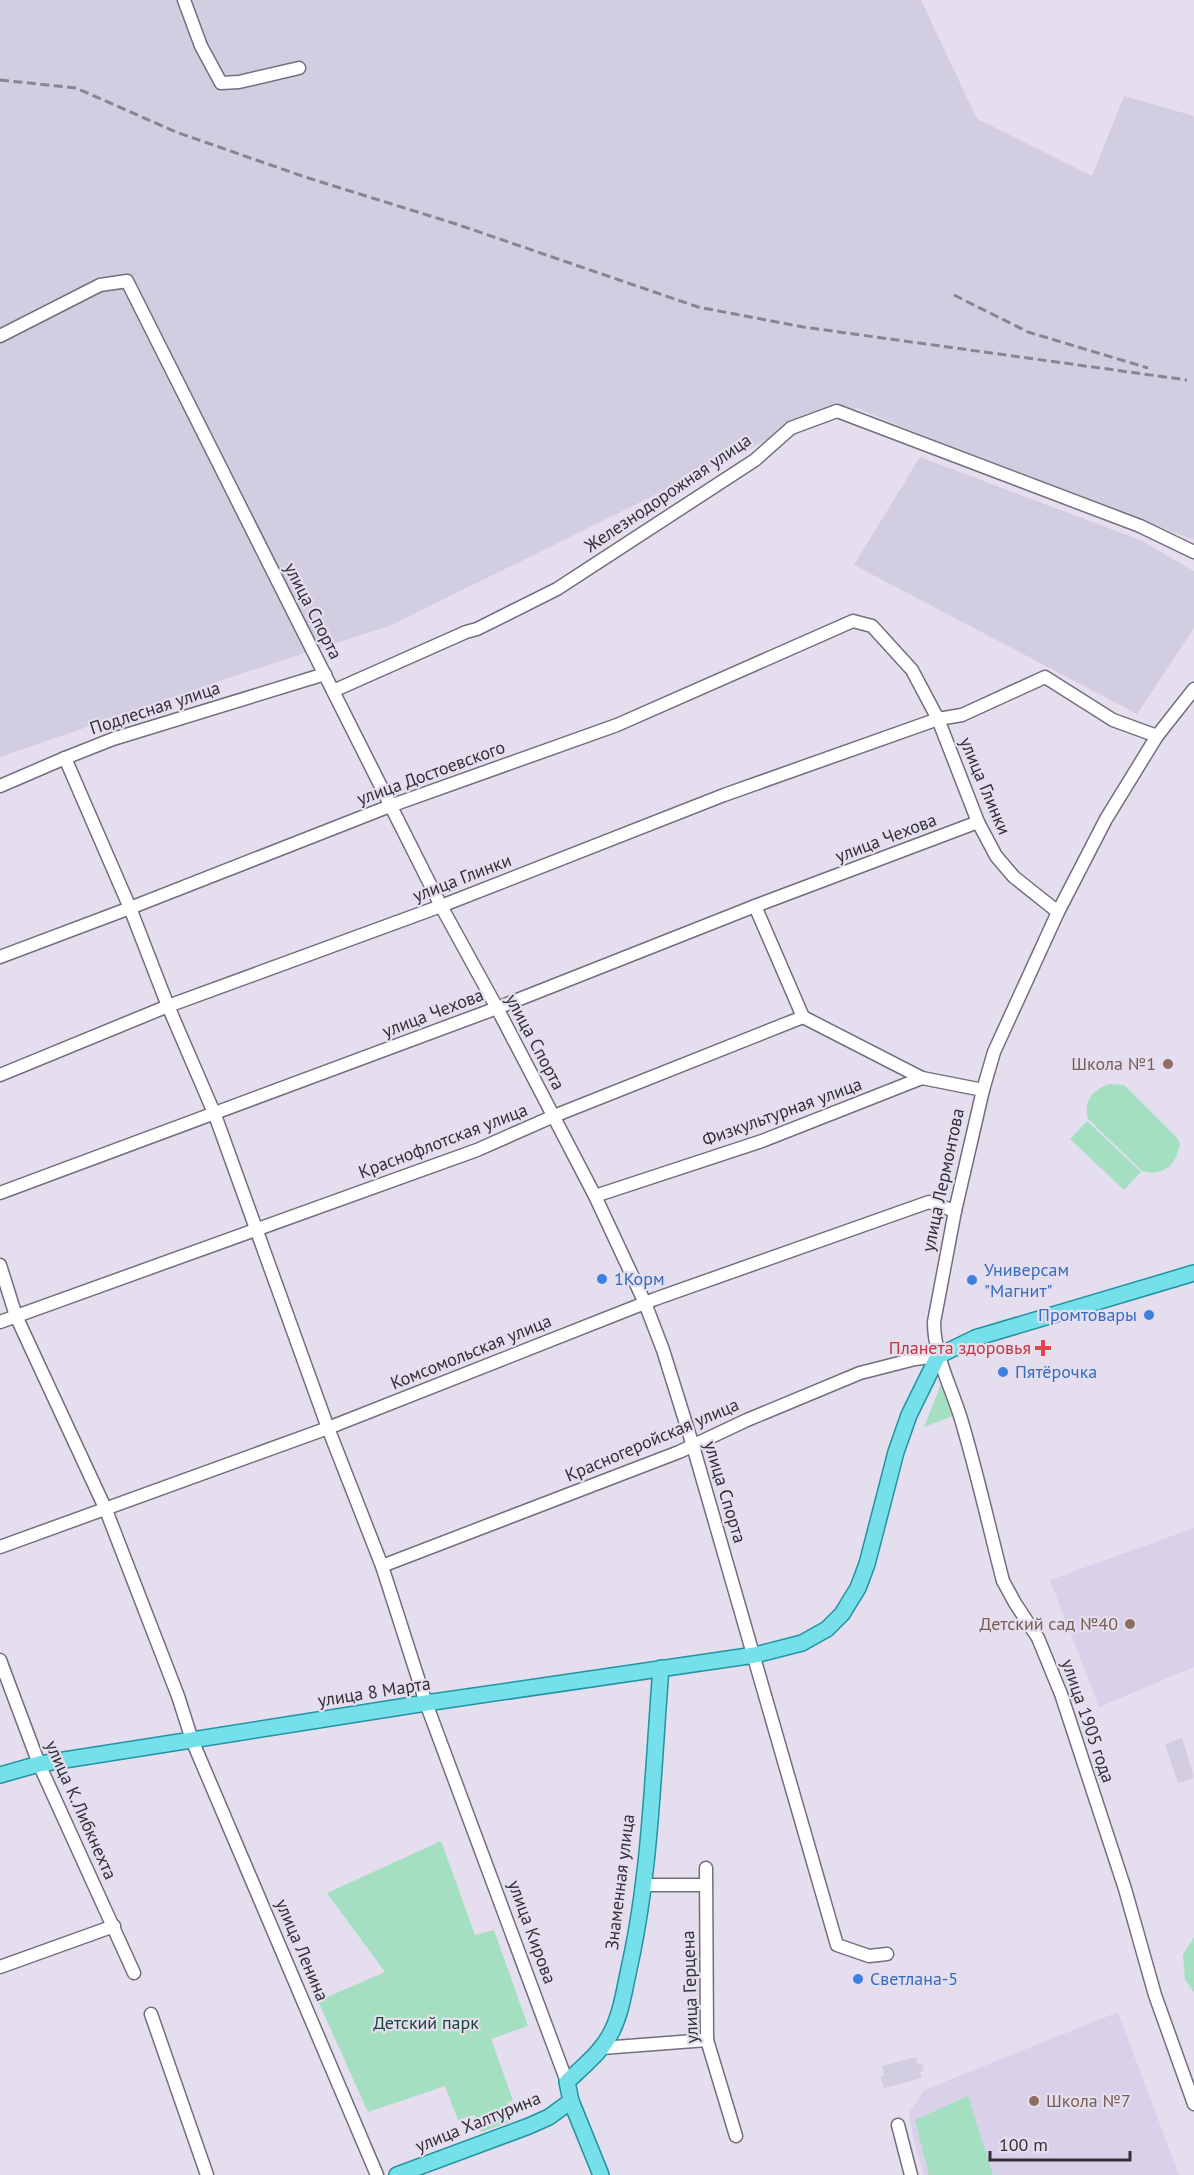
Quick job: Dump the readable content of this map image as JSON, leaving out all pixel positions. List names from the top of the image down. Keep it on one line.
{"streets":{"main road":["улица 8 Марта","Знаменная улица","улица Кирова","улица Халтурина"],"street":["Железнодорожная улица","улица Спорта","Подлесная улица","улица Достоевского","улица Глинки","улица Чехова","Физкультурная улица","Краснофлотская улица","улица Лермонтова","Комсомольская улица","Красногеройская улица","улица 1905 года","улица К.Либкнехта","улица Ленина","улица Герцена"]},"crossings":[["Железнодорожная улица","улица Спорта"],["улица Спорта","Подлесная улица"],["улица Спорта","улица Достоевского"],["улица Спорта","улица Глинки"],["улица Спорта","улица Чехова"],["улица Спорта","Физкультурная улица"],["улица Спорта","Краснофлотская улица"],["улица Спорта","Комсомольская улица"],["улица Спорта","Красногеройская улица"],["улица Спорта","улица 8 Марта"],["Подлесная улица","улица Кирова"],["улица Достоевского","улица Глинки"],["улица Достоевского","улица Кирова"],["улица Глинки","улица Чехова"],["улица Глинки","улица Лермонтова"],["улица Глинки","улица Кирова"],["улица Чехова","улица Кирова"],["Краснофлотская улица","улица Кирова"],["Краснофлотская улица","улица Ленина"],["улица Лермонтова","Комсомольская улица"],["улица Лермонтова","Красногеройская улица"],["улица Лермонтова","улица 1905 года"],["Комсомольская улица","улица Кирова"],["Комсомольская улица","улица Ленина"],["Красногеройская улица","улица 1905 года"],["Красногеройская улица","улица Кирова"],["улица 8 Марта","улица К.Либкнехта"],["улица 8 Марта","Знаменная улица"],["улица 8 Марта","улица Кирова"],["улица 8 Марта","улица Ленина"],["Знаменная улица","улица Кирова"],["улица Кирова","улица Халтурина"]],"parks":["Детский парк"],"places":{"other":["Школа №1","1Корм","Универсам \"Магнит\"","Промтовары","Пятёрочка","Детский сад №40","Светлана-5","Школа №7"],"health":["Планета здоровья"]},"scale_bar":"100 m"}
